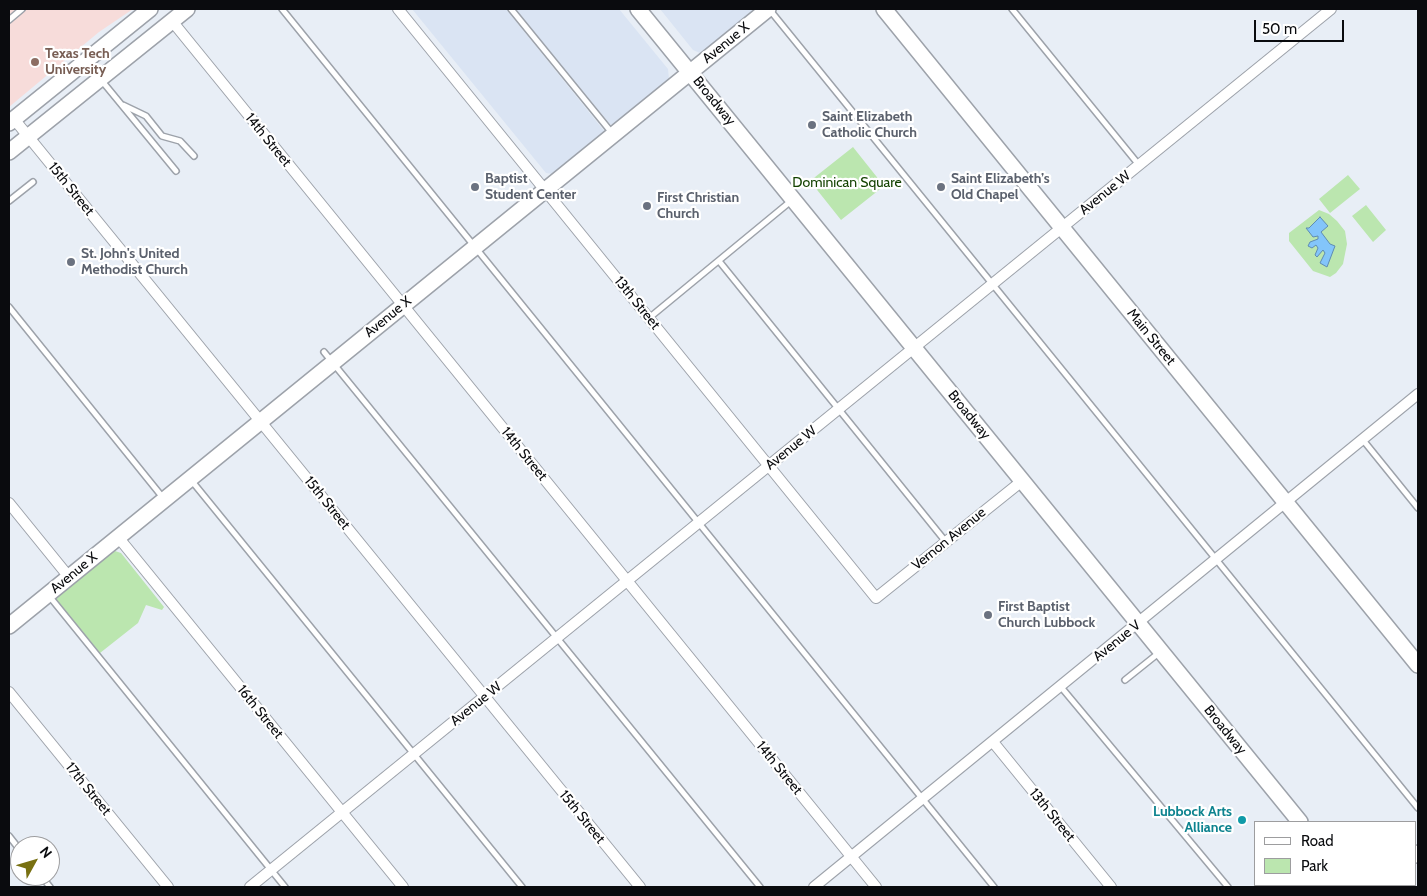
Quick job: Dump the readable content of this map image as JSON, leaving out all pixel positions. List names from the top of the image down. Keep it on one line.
{"streets":{"street":["Avenue X","Broadway","14th Street","15th Street","Avenue W","13th Street","Main Street","Vernon Avenue","Avenue V","16th Street","17th Street"]},"crossings":[["Avenue X","Broadway"],["Avenue X","14th Street"],["Avenue X","15th Street"],["Avenue X","13th Street"],["Avenue X","16th Street"],["Broadway","Avenue W"],["Broadway","Vernon Avenue"],["Broadway","Avenue V"],["14th Street","Avenue W"],["14th Street","Avenue V"],["15th Street","Avenue W"],["Avenue W","13th Street"],["Avenue W","Main Street"],["Avenue W","16th Street"],["13th Street","Vernon Avenue"],["13th Street","Avenue V"],["Main Street","Avenue V"]],"parks":["Dominican Square"],"places":["Texas Tech University","Saint Elizabeth Catholic Church","Baptist Student Center","Saint Elizabeth’s Old Chapel","First Christian Church","St. John's United Methodist Church","First Baptist Church Lubbock","Lubbock Arts Alliance"],"legend":["Road","Park"],"scale_bar":"50 m","north":"top right"}
